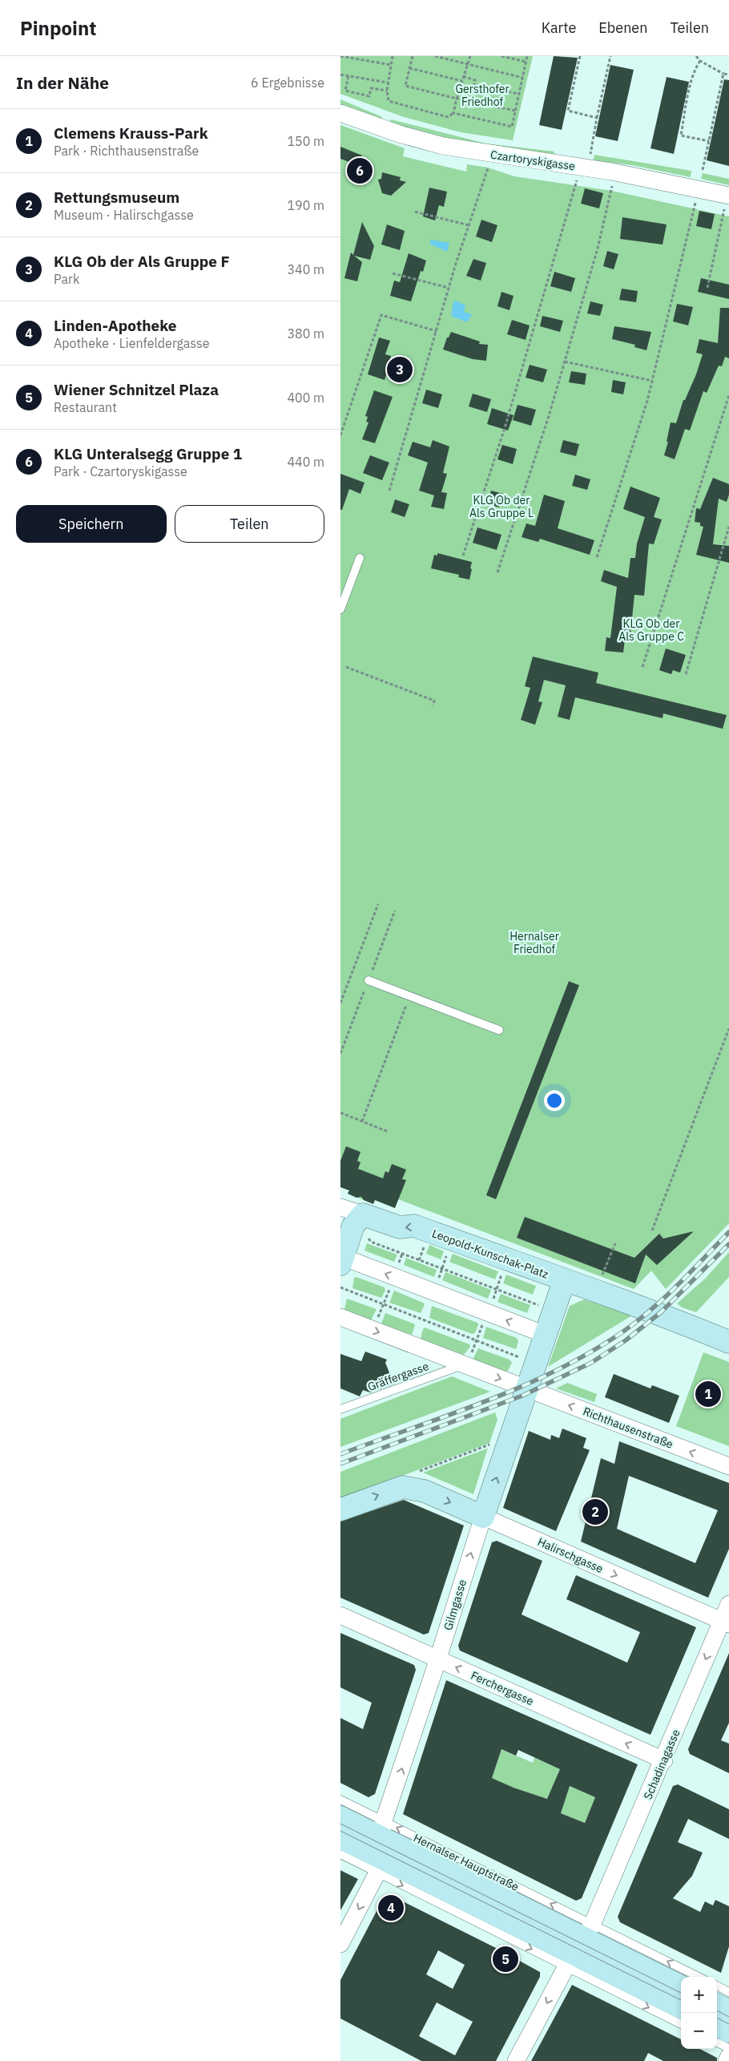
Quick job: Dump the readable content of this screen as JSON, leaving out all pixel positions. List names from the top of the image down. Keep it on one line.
{"streets":{"street":["Czartoryskigasse","Leopold-Kunschak-Platz","Richthausenstraße","Halirschgasse","Gilmgasse","Ferchergasse","Schadinagasse","Hernalser Hauptstraße"],"lane":["Gräffergasse"]},"crossings":[["Richthausenstraße","Gilmgasse"],["Halirschgasse","Gilmgasse"],["Halirschgasse","Schadinagasse"],["Gilmgasse","Ferchergasse"],["Gilmgasse","Hernalser Hauptstraße"],["Ferchergasse","Schadinagasse"],["Schadinagasse","Hernalser Hauptstraße"]],"one_way":["Ferchergasse","Schadinagasse"],"parks":["Gersthofer Friedhof","KLG Ob der Als Gruppe L","KLG Ob der Als Gruppe C","Hernalser Friedhof"],"page":{"header":"Pinpoint","nav":["Karte","Ebenen","Teilen"],"heading":["In der Nähe","6 Ergebnisse"],"list":[{"mark":"1","name":"Clemens Krauss-Park","note":"Park · Richthausenstraße","value":"150 m"},{"mark":"2","name":"Rettungsmuseum","note":"Museum · Halirschgasse","value":"190 m"},{"mark":"3","name":"KLG Ob der Als Gruppe F","note":"Park","value":"340 m"},{"mark":"4","name":"Linden-Apotheke","note":"Apotheke · Lienfeldergasse","value":"380 m"},{"mark":"5","name":"Wiener Schnitzel Plaza","note":"Restaurant","value":"400 m"},{"mark":"6","name":"KLG Unteralsegg Gruppe 1","note":"Park · Czartoryskigasse","value":"440 m"}],"pins":["6","3","1","2","4","5"],"buttons":["Speichern","Teilen"],"map_buttons":["+","−"]}}
